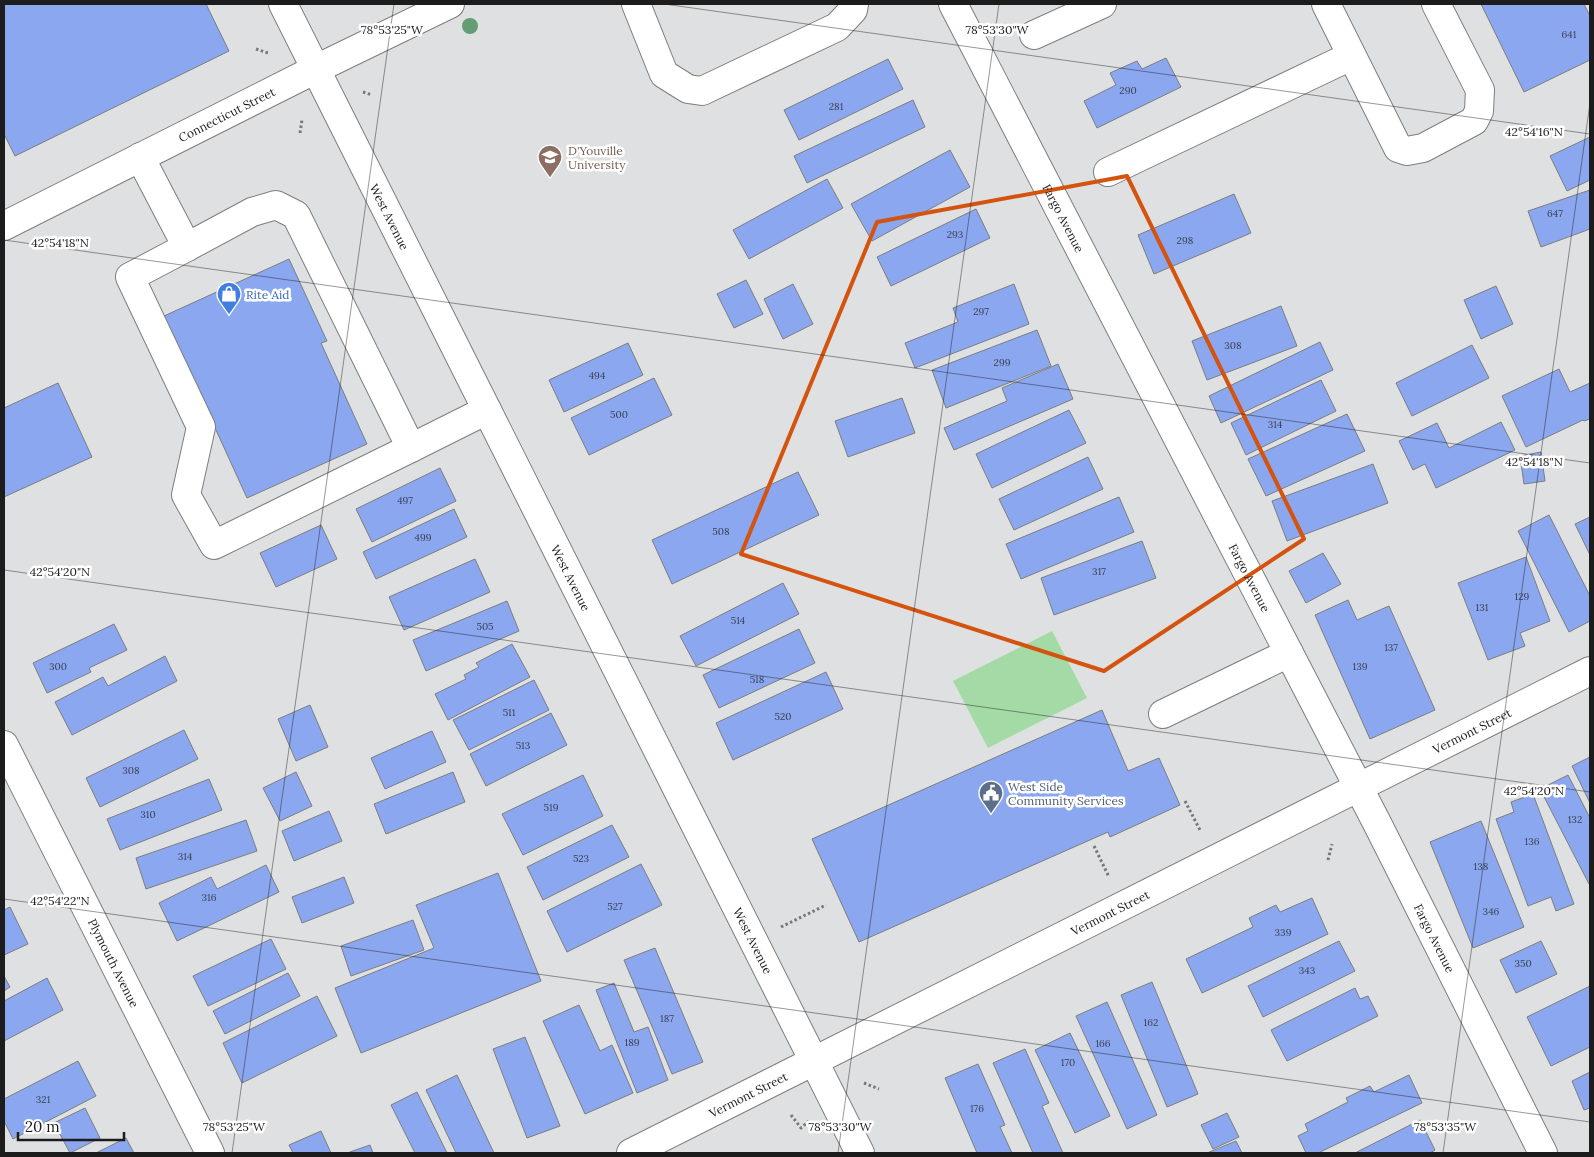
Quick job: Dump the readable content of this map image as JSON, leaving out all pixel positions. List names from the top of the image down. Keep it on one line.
{"streets":{"street":["Connecticut Street","West Avenue","Fargo Avenue","Vermont Street","Plymouth Avenue"]},"crossings":[["Connecticut Street","West Avenue"],["West Avenue","Vermont Street"],["Fargo Avenue","Vermont Street"]],"places":{"school or university":["D'Youville University"],"shop":["Rite Aid"],"public building":["West Side Community Services"]},"house_numbers":["641","290","281","647","293","298","297","308","299","494","500","314","497","508","499","317","129","131","514","505","137","300","139","518","511","520","513","308","519","310","132","136","314","523","138","316","527","346","339","350","343","187","162","189","166","170","321","176"],"scale_bar":"20 m","coordinates":["78°53'25\"W","78°53'30\"W","42°54'16\"N","42°54'18\"N","42°54'20\"N","42°54'22\"N","78°53'35\"W"]}
